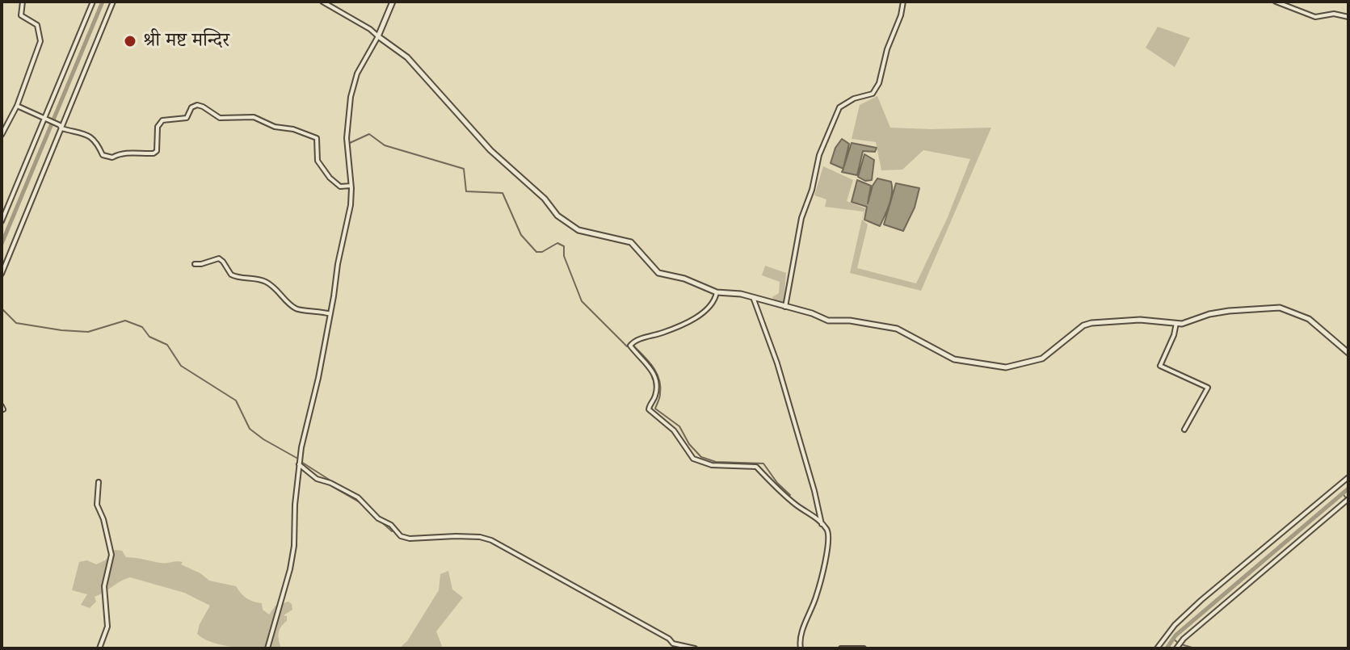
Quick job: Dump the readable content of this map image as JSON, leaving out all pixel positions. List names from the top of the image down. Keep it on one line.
{"places":["श्री मष्ट मन्दिर"]}
